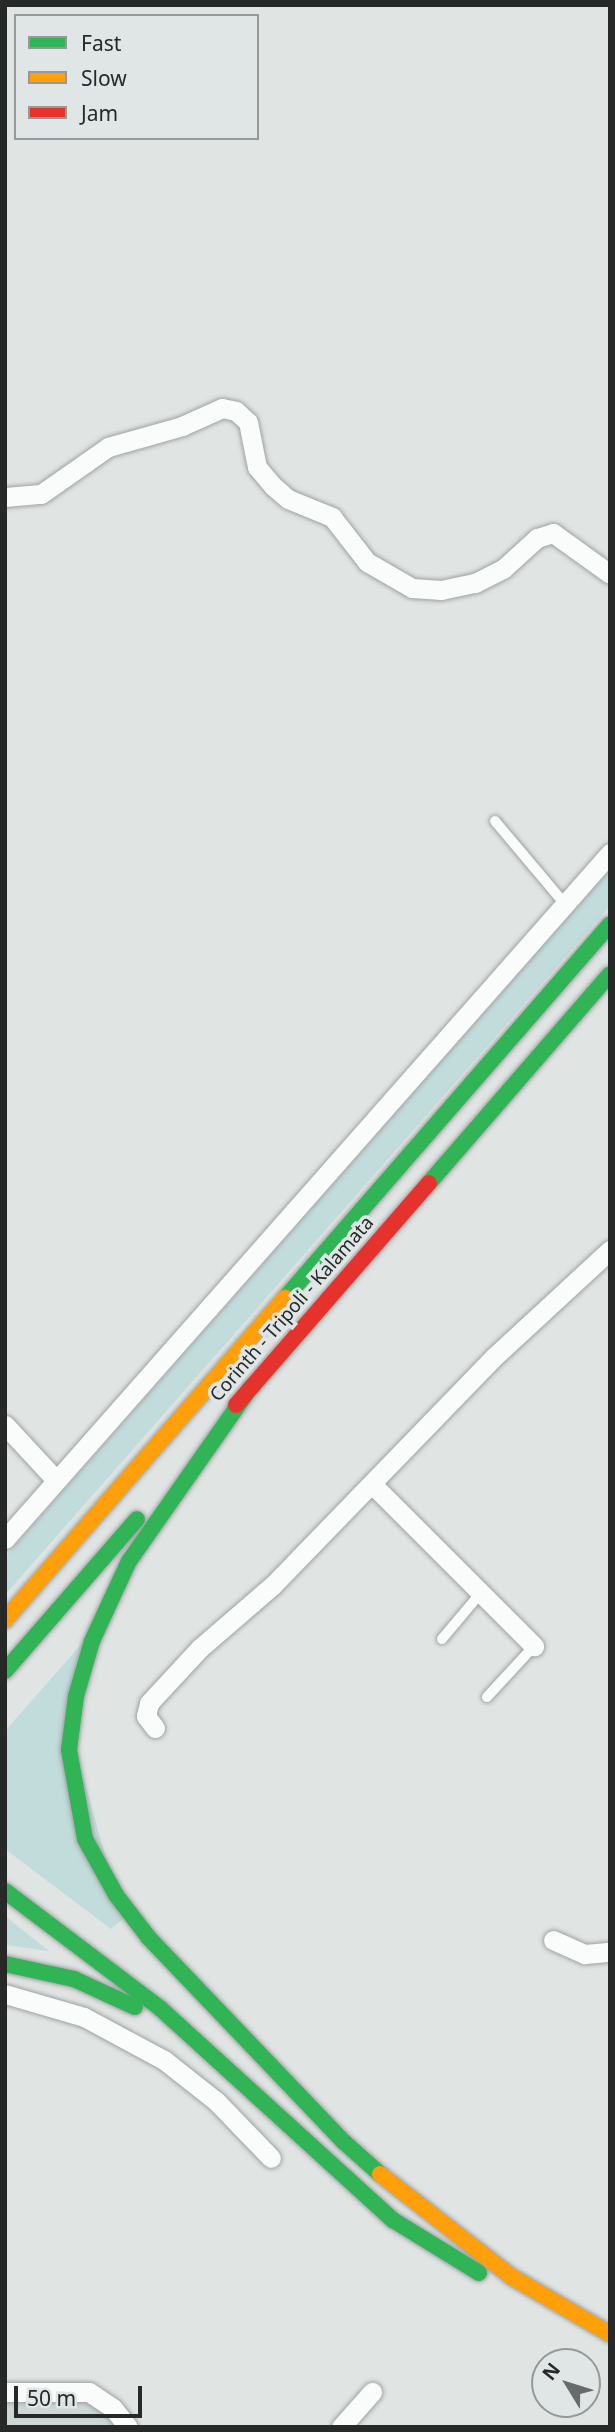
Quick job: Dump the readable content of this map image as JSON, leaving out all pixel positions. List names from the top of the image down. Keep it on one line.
{"streets":{"highway":["Corinth - Tripoli - Kalamata"]},"legend":["Fast","Slow","Jam"],"scale_bar":"50 m","north":"top left"}
